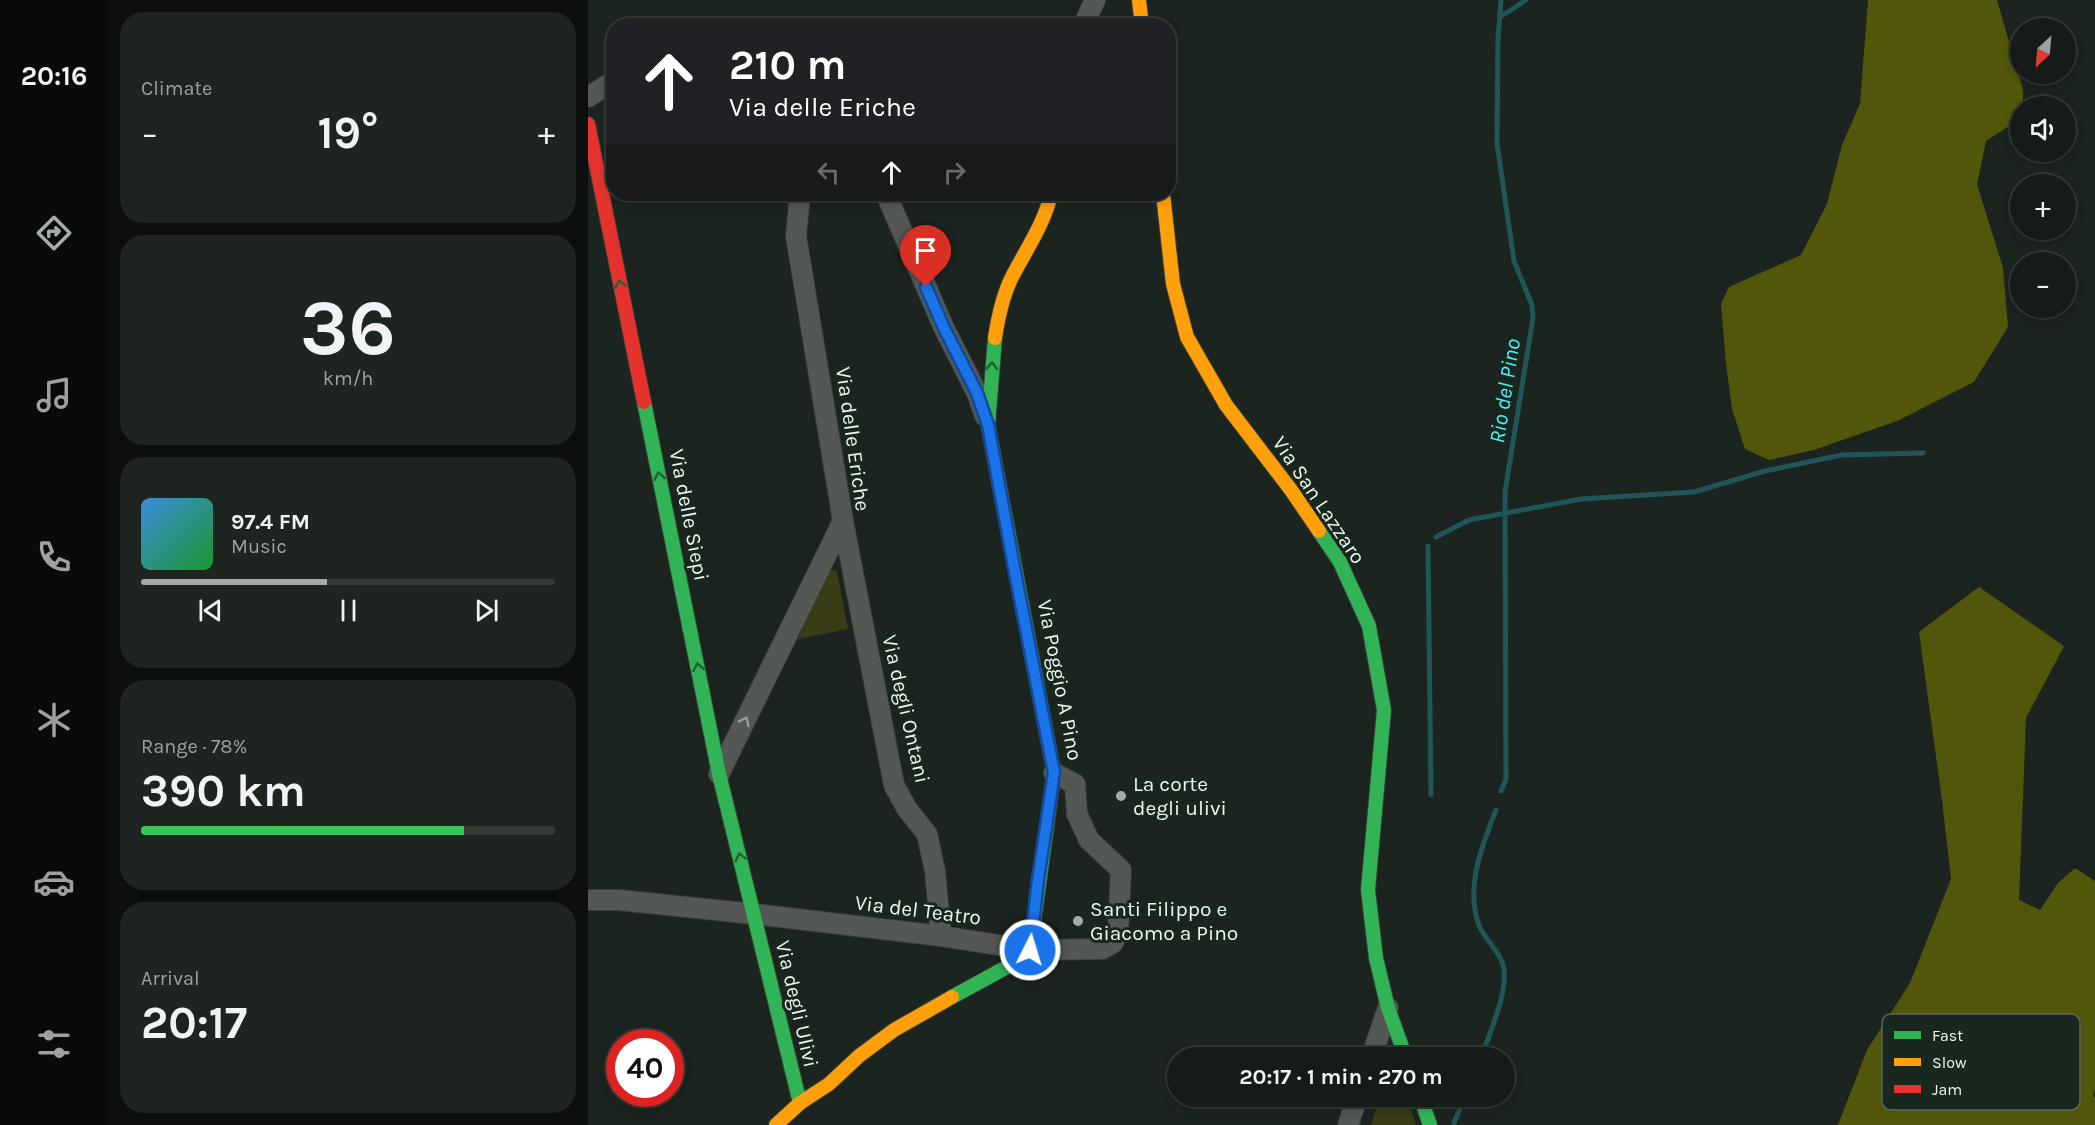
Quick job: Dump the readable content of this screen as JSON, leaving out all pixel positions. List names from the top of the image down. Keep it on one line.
{"streets":{"street":["Via delle Eriche","Via San Lazzaro","Via delle Siepi","Via Poggio A Pino","Via degli Ontani","Via del Teatro","Via degli Ulivi"]},"crossings":[["Via delle Eriche","Via delle Siepi"],["Via delle Eriche","Via degli Ontani"],["Via delle Siepi","Via del Teatro"],["Via delle Siepi","Via degli Ulivi"],["Via Poggio A Pino","Via del Teatro"],["Via degli Ontani","Via del Teatro"],["Via del Teatro","Via degli Ulivi"]],"one_way":["Via delle Eriche","Via delle Siepi"],"water":["Rio del Pino"],"places":["La corte degli ulivi","Santi Filippo e Giacomo a Pino"],"legend":["Fast","Slow","Jam"],"north":"bottom left","page":{"tabs":"20:16","tile":["Climate",["36","km/h"],["Range · 78%","390 km"],["Arrival","20:17"]],"map_buttons":["+","−"],"turn":["210 m","Via delle Eriche"],"heat":["−","19°","+"],"song":["97.4 FM","Music"],"limit":"40","trip":"20:17 · 1 min · 270 m"}}
